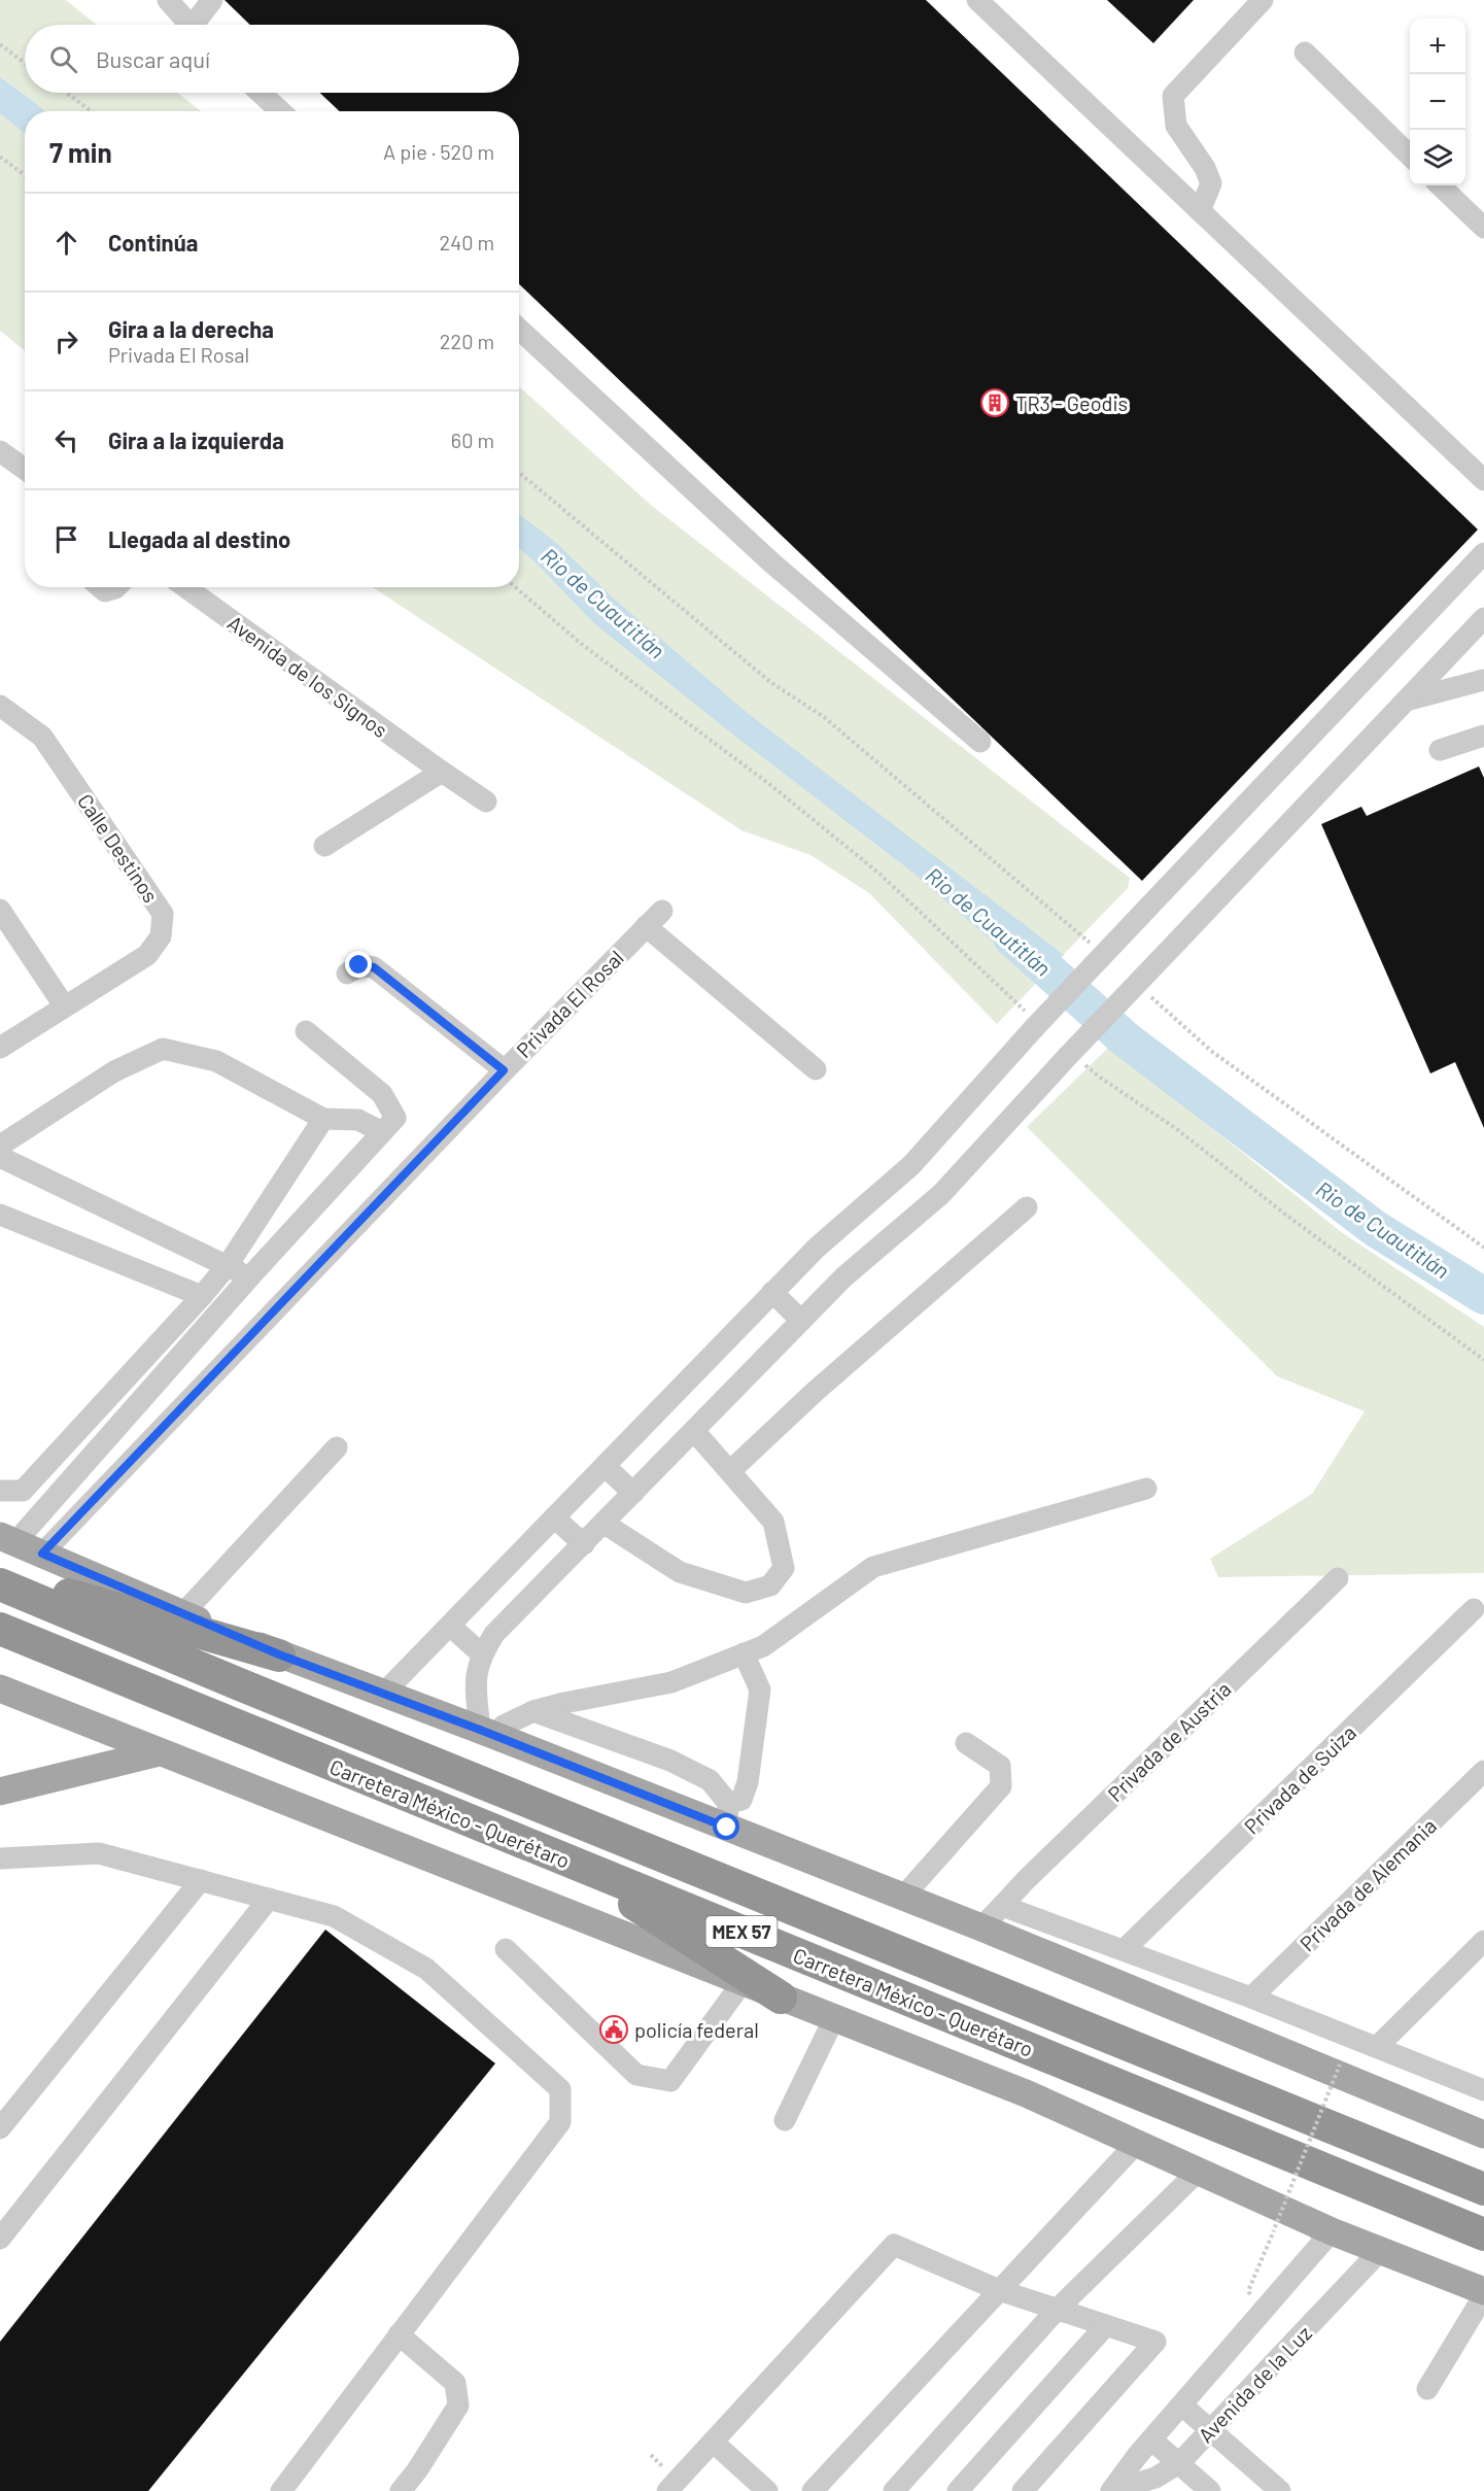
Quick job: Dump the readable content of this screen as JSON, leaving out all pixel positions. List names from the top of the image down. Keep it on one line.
{"streets":{"highway":["Carretera México - Querétaro","MEX 57"],"street":["Avenida de los Signos","Calle Destinos","Privada El Rosal","Privada de Austria","Privada de Suiza","Privada de Alemania","Avenida de la Luz"]},"water":["Rio de Cuautitlán"],"places":{"building":["TR3 - Geodis"],"public building":["policía federal"]},"page":{"map_buttons":["+","−"],"search":"Buscar aquí","heading":["7 min","A pie · 520 m"],"list":[["Continúa","240 m"],["Gira a la derecha","Privada El Rosal","220 m"],["Gira a la izquierda","60 m"],"Llegada al destino"]}}
